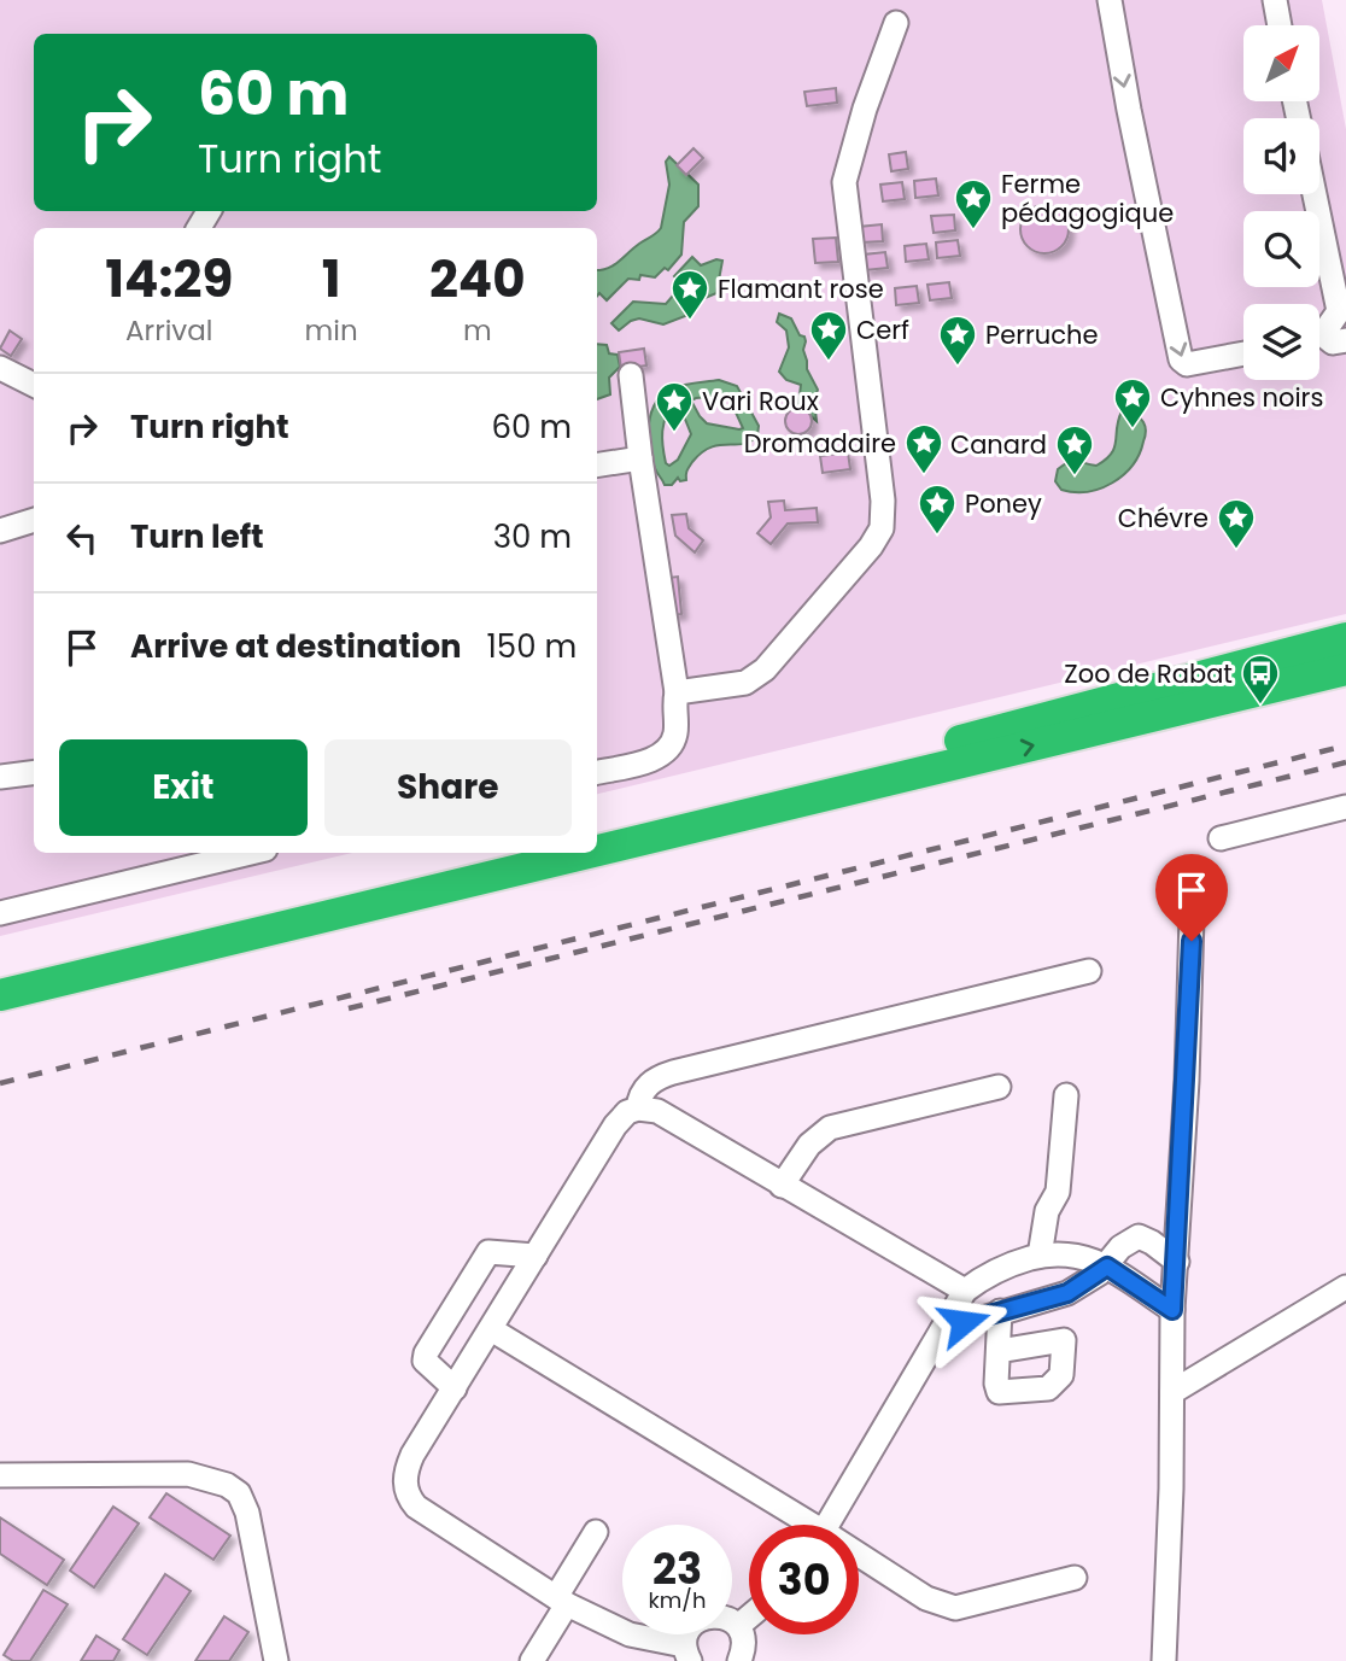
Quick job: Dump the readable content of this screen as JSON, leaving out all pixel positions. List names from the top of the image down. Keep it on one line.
{"places":{"place":["Ferme pédagogique","Flamant rose","Cerf","Perruche","Cyhnes noirs","Vari Roux","Dromadaire","Canard","Poney","Chévre"],"bus stop":["Zoo de Rabat"]},"north":"top right","page":{"turn":["60 m","Turn right"],"eta":["14:29","Arrival","1","min","240","m"],"list":[{"name":"Turn right","value":"60 m"},{"name":"Turn left","value":"30 m"},{"name":"Arrive at destination","value":"150 m"}],"buttons":["Exit","Share"],"speed":"23 km/h","limit":"30"}}
